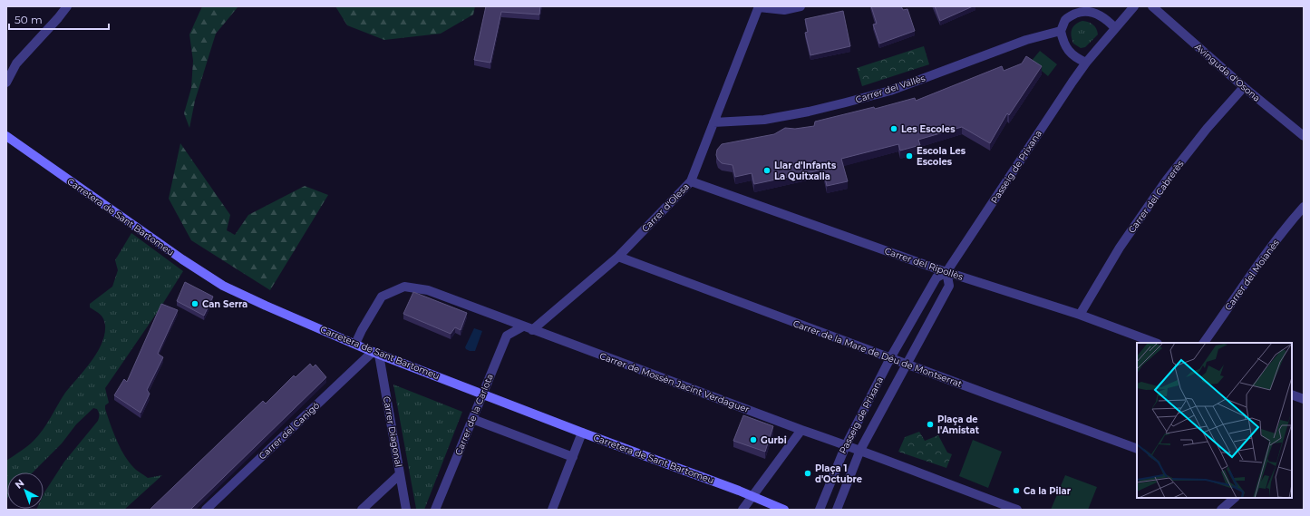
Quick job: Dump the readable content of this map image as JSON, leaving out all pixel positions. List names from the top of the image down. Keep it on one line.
{"streets":{"street":["Avinguda d'Osona","Carrer del Vallès","Passeig de Prixana","Carrer del Cabrerès","Carrer d'Olesa","Carretera de Sant Bartomeu","Carrer del Ripollès","Carrer del Moianès","Carrer de la Mare de Déu de Montserrat","Carrer de Mossèn Jacint Verdaguer","Carrer de la Carlota","Carrer del Canigó","Carrer Diagonal"]},"crossings":[["Avinguda d'Osona","Carrer del Cabrerès"],["Carrer del Vallès","Passeig de Prixana"],["Carrer del Vallès","Carrer d'Olesa"],["Passeig de Prixana","Carrer del Ripollès"],["Passeig de Prixana","Carrer de la Mare de Déu de Montserrat"],["Passeig de Prixana","Carrer de Mossèn Jacint Verdaguer"],["Carrer del Cabrerès","Carrer del Ripollès"],["Carrer d'Olesa","Carrer del Ripollès"],["Carrer d'Olesa","Carrer de la Mare de Déu de Montserrat"],["Carrer d'Olesa","Carrer de Mossèn Jacint Verdaguer"],["Carretera de Sant Bartomeu","Carrer de Mossèn Jacint Verdaguer"],["Carretera de Sant Bartomeu","Carrer de la Carlota"],["Carretera de Sant Bartomeu","Carrer del Canigó"],["Carretera de Sant Bartomeu","Carrer Diagonal"],["Carrer de Mossèn Jacint Verdaguer","Carrer de la Carlota"],["Carrer del Canigó","Carrer Diagonal"]],"places":["Les Escoles","Escola Les Escoles","Llar d'Infants La Quitxalla","Can Serra","Plaça de l'Amistat","Gurbi","Plaça 1 d'Octubre","Ca la Pilar"],"scale_bar":"50 m","north":"top left"}
